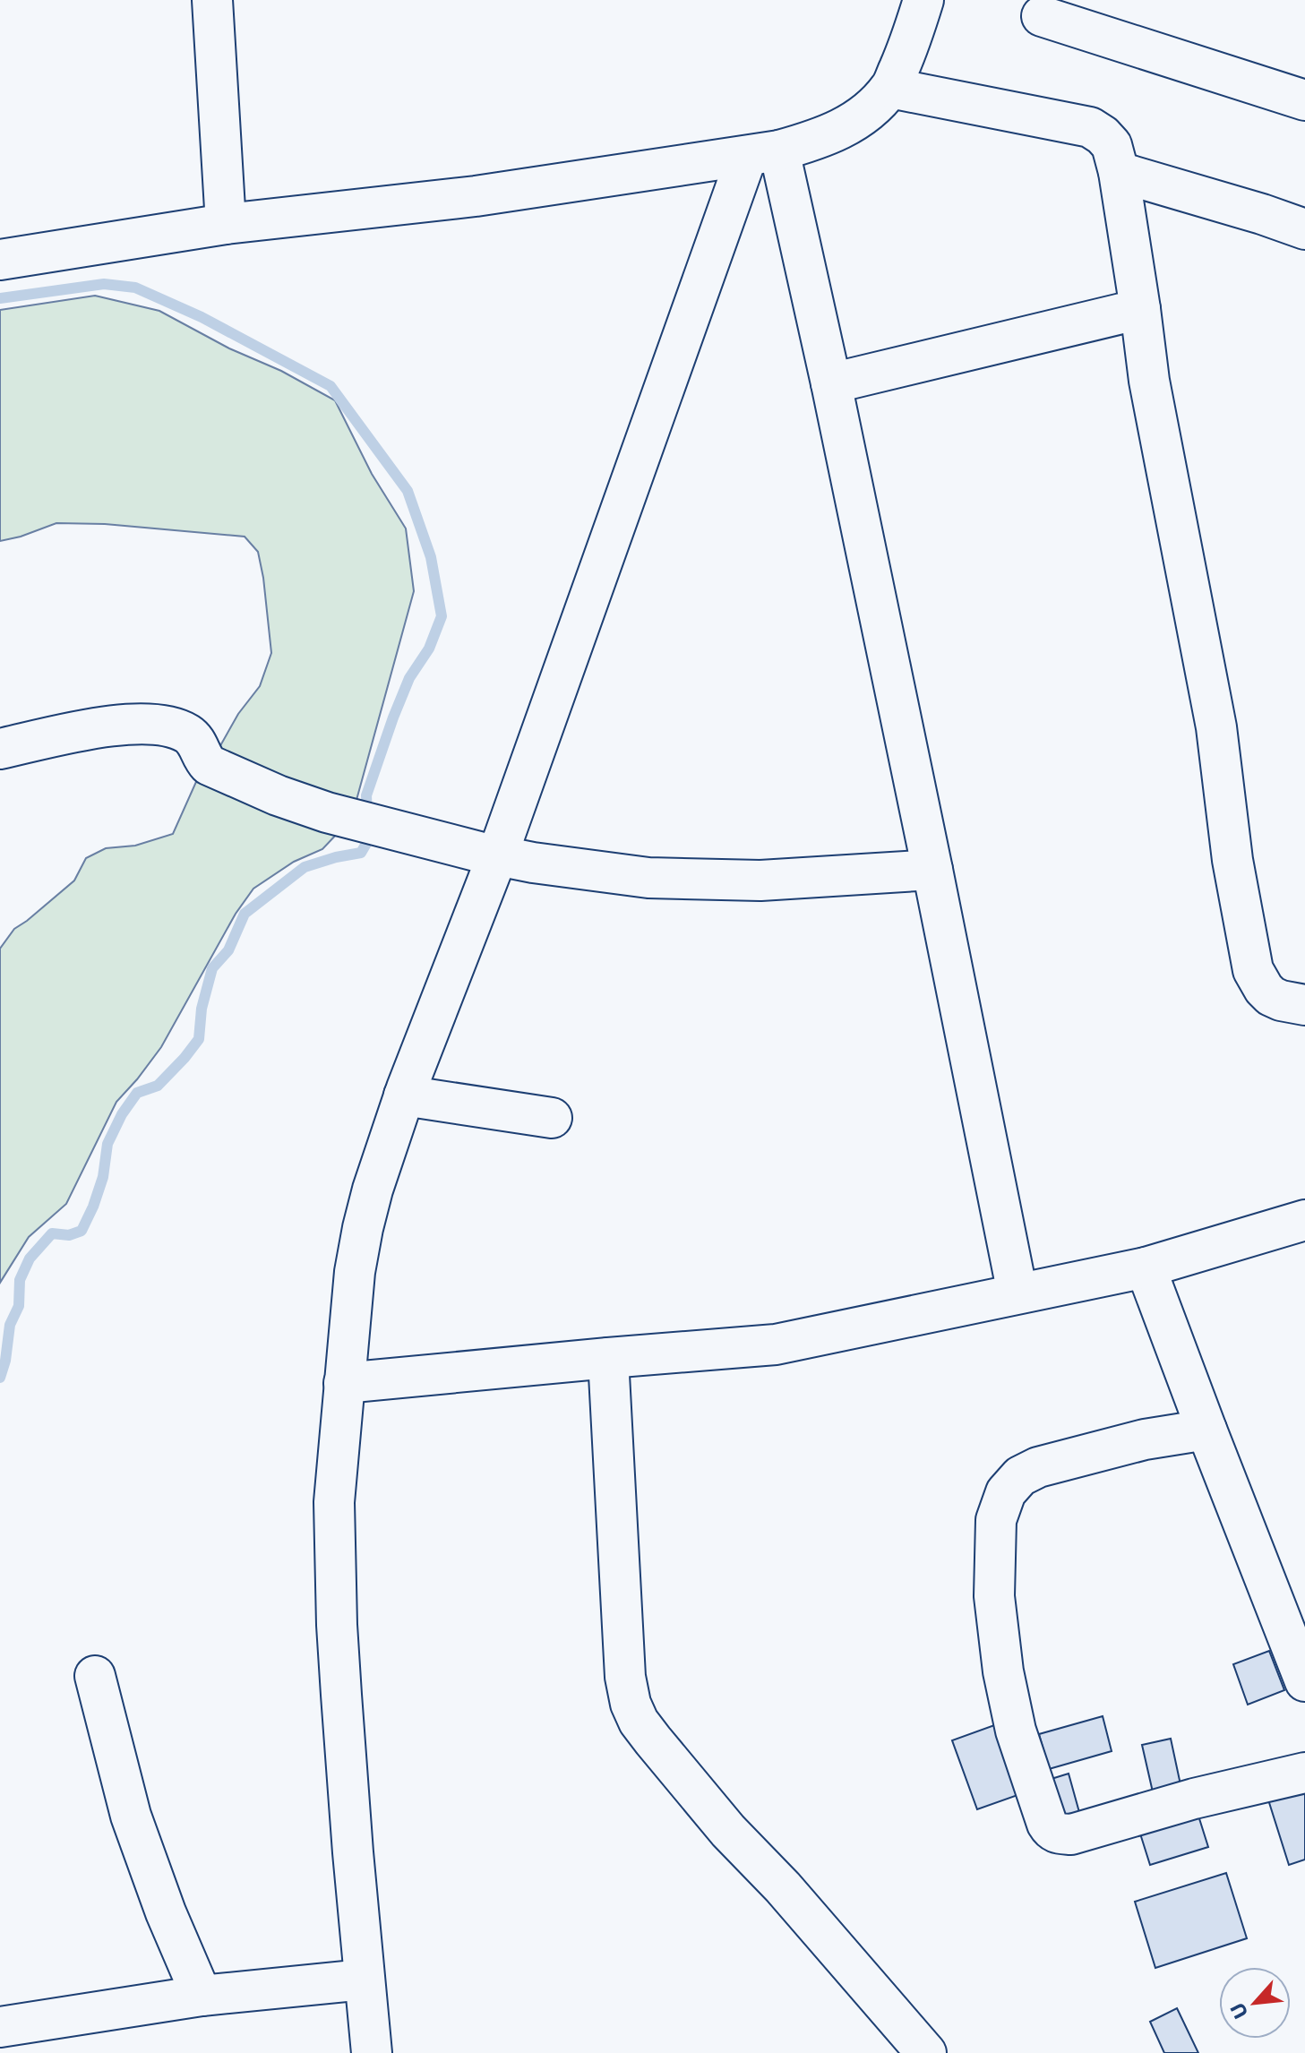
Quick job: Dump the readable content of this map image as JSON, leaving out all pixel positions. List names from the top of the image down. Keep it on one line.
{"north":"bottom left"}
